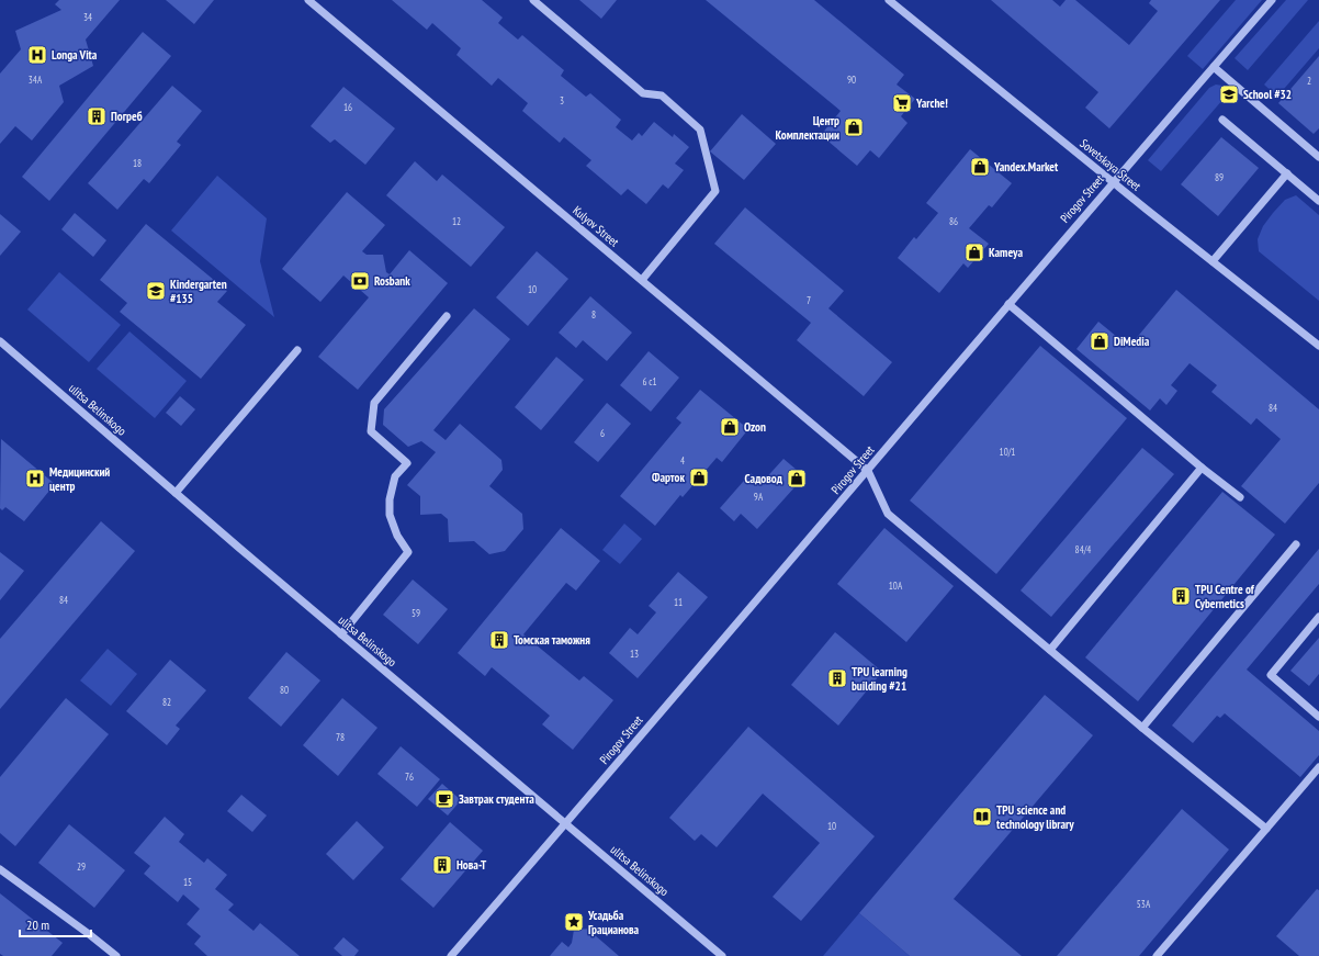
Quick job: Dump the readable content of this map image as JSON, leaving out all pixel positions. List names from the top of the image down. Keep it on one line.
{"streets":{"street":["Sovetskaya Street","Pirogov Street","Kulyov Street","ulitsa Belinskogo"]},"crossings":[["Sovetskaya Street","Pirogov Street"],["Pirogov Street","Kulyov Street"],["Pirogov Street","ulitsa Belinskogo"]],"places":{"hospital":["Longa Vita","Медицинский центр"],"school or university":["School #32","Kindergarten #135"],"supermarket":["Yarche!"],"building":["Погреб","TPU Centre of Cybernetics","Томская таможня","TPU learning building #21","Нова-Т"],"shop":["Центр Комплектации","Yandex.Market","Kameya","DiMedia","Ozon","Фарток","Садовод"],"bank":["Rosbank"],"cafe":["Завтрак студента"],"library":["TPU science and technology library"],"place":["Усадьба Грацианова"]},"house_numbers":["34","34А","90","2","3","16","18","89","12","86","10","7","8","6 с1","84","6","10/1","4","9А","84/4","10А","84","11","59","13","80","82","78","76","10","29","15","53А"],"scale_bar":"20 m"}
